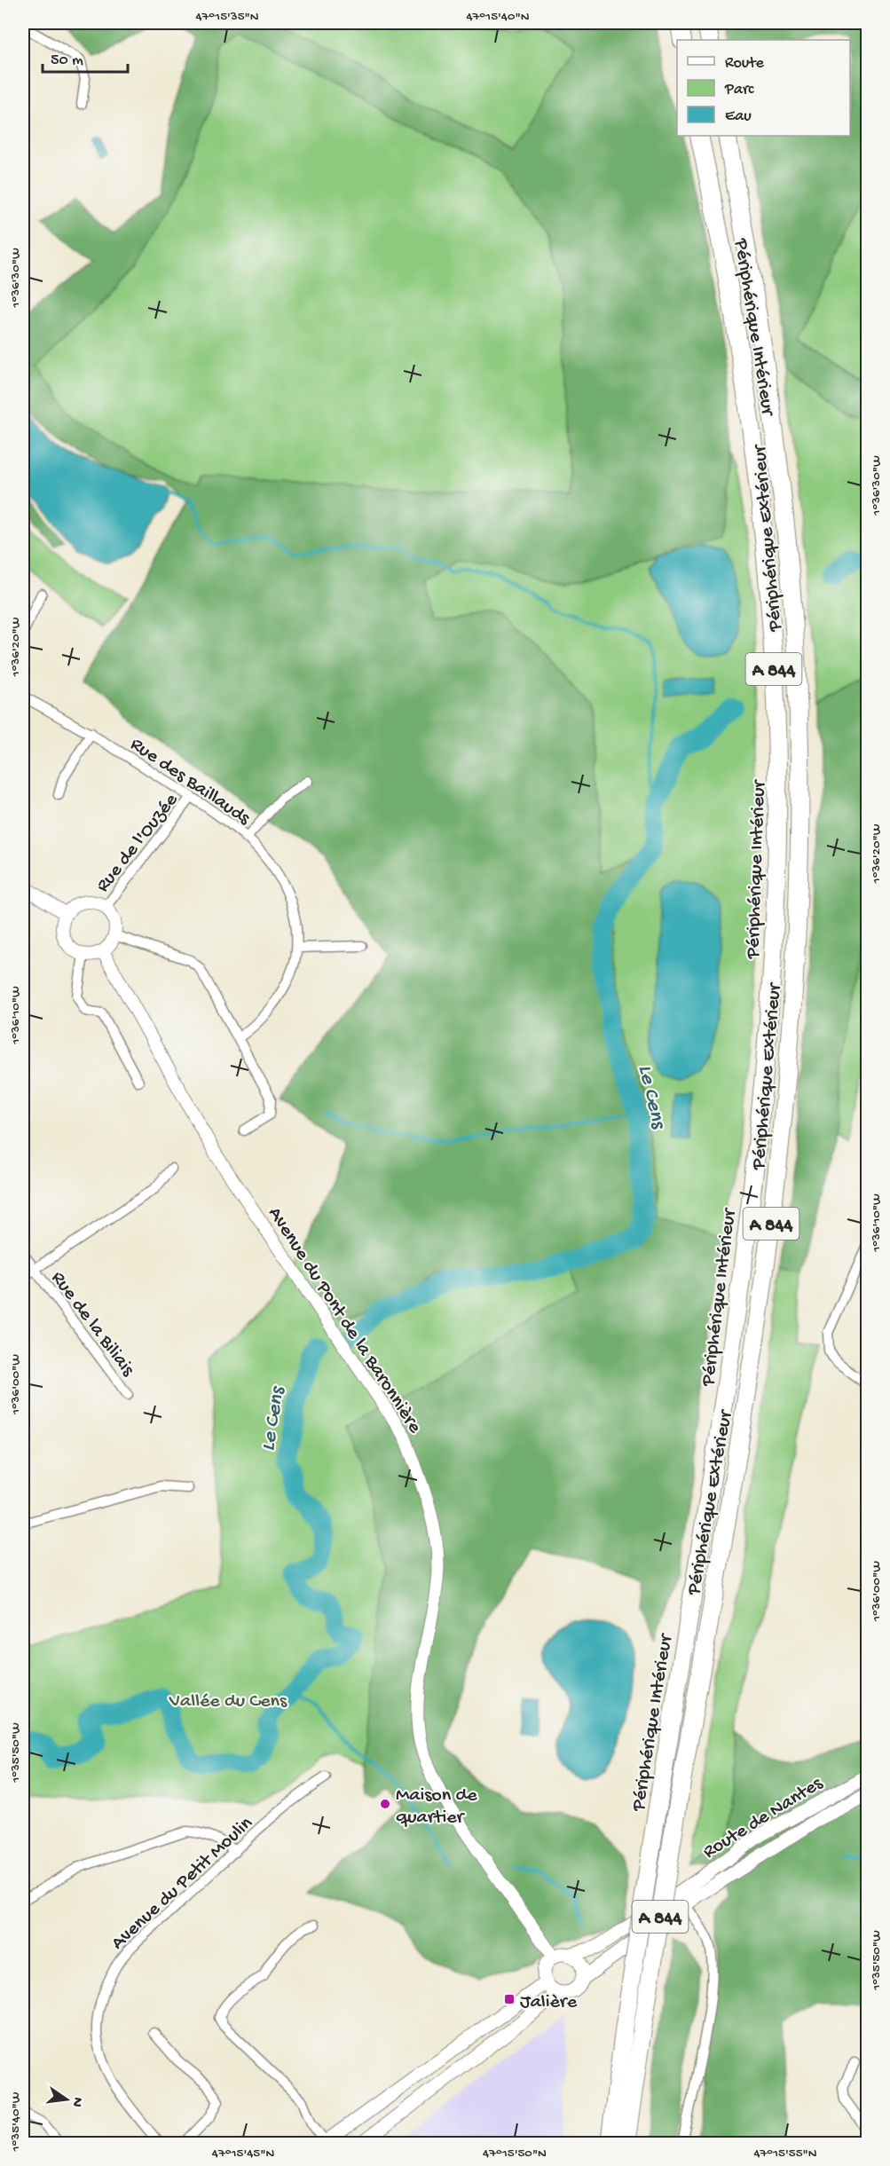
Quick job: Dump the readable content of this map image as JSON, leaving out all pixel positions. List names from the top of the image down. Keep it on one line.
{"streets":{"highway":["Périphérique Intérieur","Périphérique Extérieur","A 844"],"main road":["Route de Nantes"],"street":["Rue des Baillauds","Rue de l'Ouzée","Avenue du Pont de la Baronnière","Rue de la Biliais","Avenue du Petit Moulin"]},"crossings":[["Rue des Baillauds","Rue de l'Ouzée"],["Rue de l'Ouzée","Avenue du Pont de la Baronnière"],["Avenue du Pont de la Baronnière","Route de Nantes"]],"water":["Le Cens"],"parks":["Vallée du Cens"],"places":{"other":["Maison de quartier"],"transit":["Jalière"]},"legend":["Route","Parc","Eau"],"scale_bar":"50 m","north":"right","coordinates":["47°15'35\"N","47°15'40\"N","1°36'30\"W","1°36'20\"W","1°36'10\"W","1°36'00\"W","1°35'50\"W","1°35'40\"W","47°15'45\"N","47°15'50\"N","47°15'55\"N"]}
